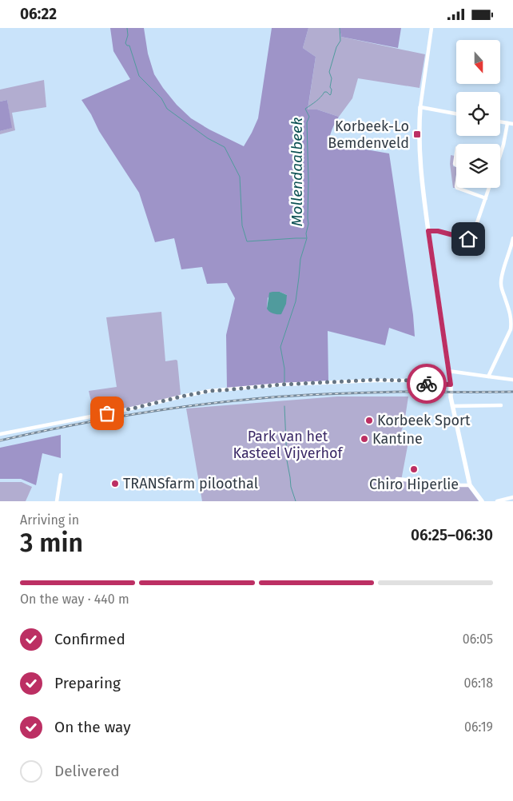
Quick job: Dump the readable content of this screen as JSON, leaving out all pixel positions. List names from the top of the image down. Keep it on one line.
{"water":["Mollendaalbeek"],"parks":["Park van het Kasteel Vijverhof"],"places":{"transit":["Korbeek-Lo Bemdenveld"],"other":["Korbeek Sport","Kantine","Chiro Hiperlie","TRANSfarm piloothal"]},"north":"bottom","page":{"status":"06:22","heading":["3 min","Arriving in","06:25–06:30"],"bar":"On the way · 440 m","list":[["Confirmed","06:05"],["Preparing","06:18"],["On the way","06:19"],"Delivered"]}}
